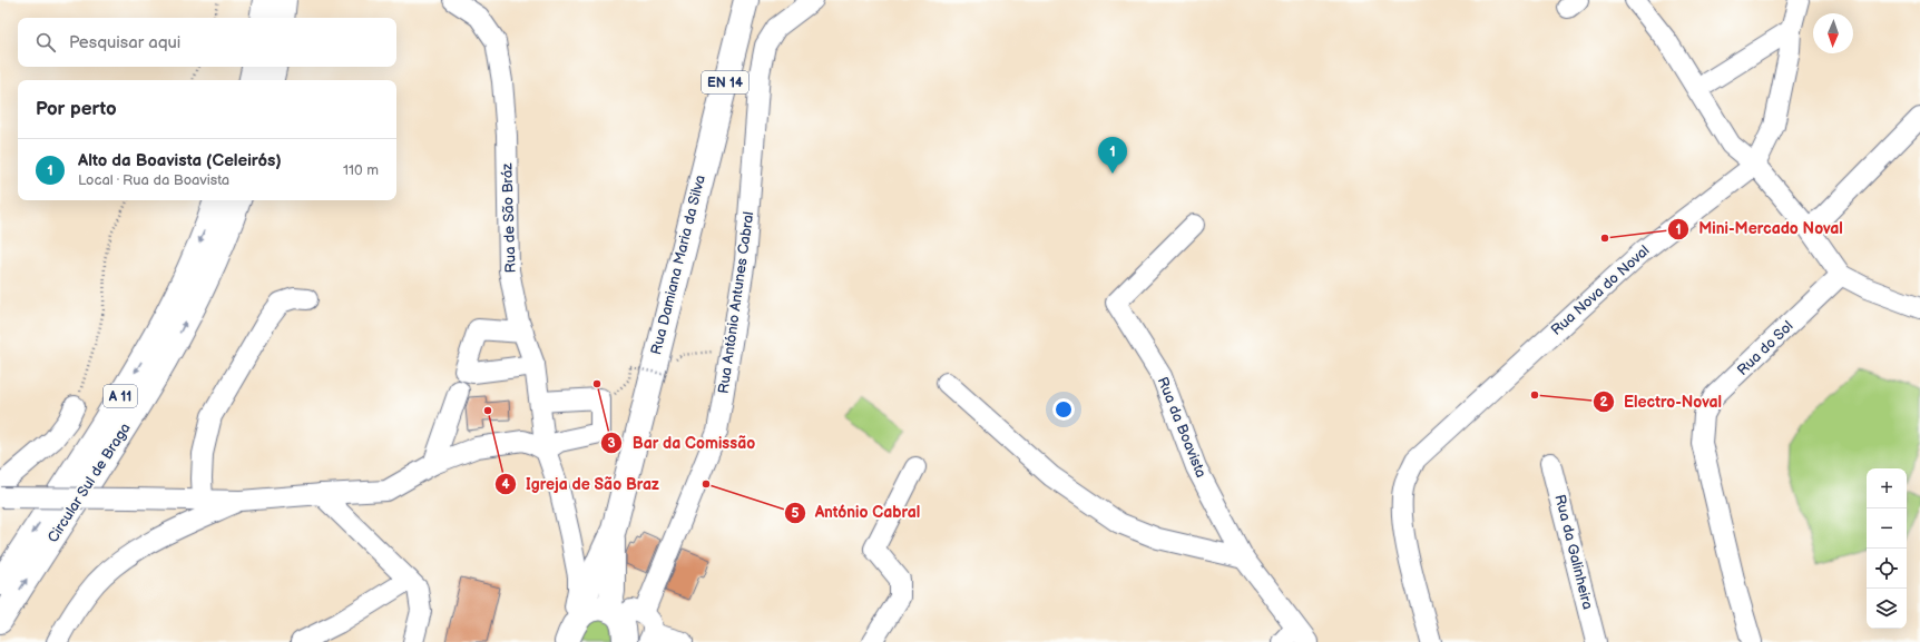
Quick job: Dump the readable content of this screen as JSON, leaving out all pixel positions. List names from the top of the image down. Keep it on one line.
{"streets":{"main road":["EN 14","Rua Damiana Maria da Silva","A 11","Circular Sul de Braga"],"street":["Rua de São Bráz","Rua Nova do Noval","Rua António Antunes Cabral","Rua do Sol","Rua da Boavista","Rua da Galinheira"]},"crossings":[["Rua de São Bráz","Rua Damiana Maria da Silva"],["Rua Damiana Maria da Silva","Rua António Antunes Cabral"]],"places":["Mini-Mercado Noval","Bar da Comissão","Electro-Noval","Igreja de São Braz","António Cabral"],"north":"bottom","page":{"search":"Pesquisar aqui","heading":"Por perto","pins":"1","list":[{"mark":"1","name":"Alto da Boavista (Celeirós)","note":"Local · Rua da Boavista","value":"110 m"}],"map_buttons":["+","−"]}}
